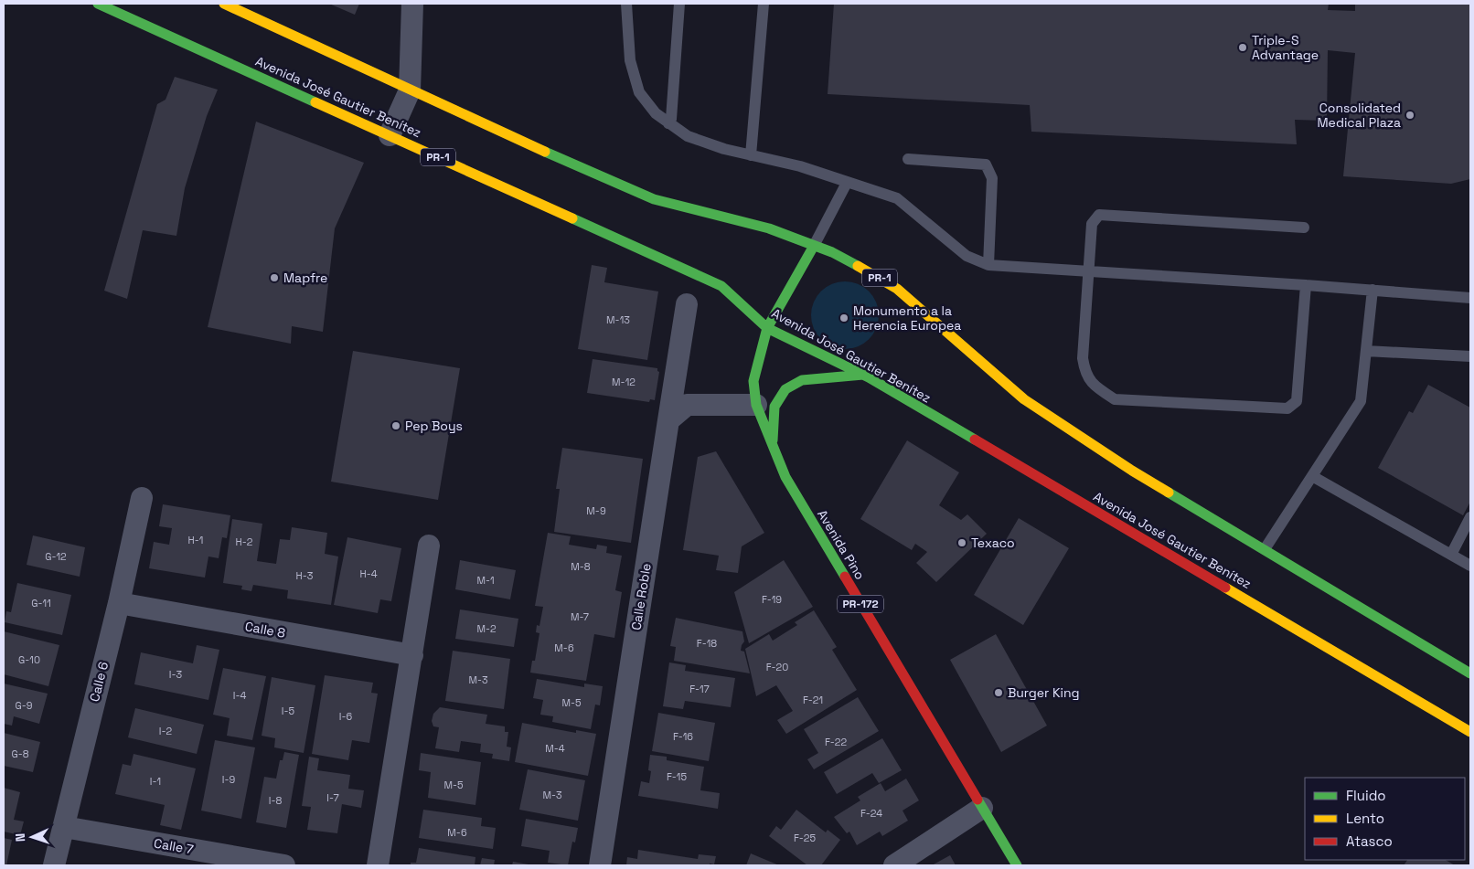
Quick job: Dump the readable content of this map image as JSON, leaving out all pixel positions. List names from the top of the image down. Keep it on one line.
{"streets":{"main road":["Avenida José Gautier Benítez","PR-1","Avenida Pino","PR-172"],"street":["Calle Roble","Calle 8","Calle 6","Calle 7"]},"crossings":[["Avenida José Gautier Benítez","Avenida Pino"],["PR-1","Avenida Pino"],["Calle 8","Calle 6"],["Calle 6","Calle 7"]],"places":["Triple-S Advantage","Consolidated Medical Plaza","Mapfre","Monumento a la Herencia Europea","Pep Boys","Texaco","Burger King"],"house_numbers":["M-13","M-12","M-9","H-1","H-2","G-12","M-8","H-4","H-3","M-1","F-19","G-11","M-7","M-2","F-18","M-6","G-10","F-20","I-3","M-3","F-17","I-4","F-21","M-5","G-9","I-5","I-6","I-2","F-16","F-22","M-4","G-8","F-15","I-9","I-1","M-5","M-3","I-7","I-8","F-24","M-6","F-25"],"legend":["Fluido","Lento","Atasco"],"north":"left"}
